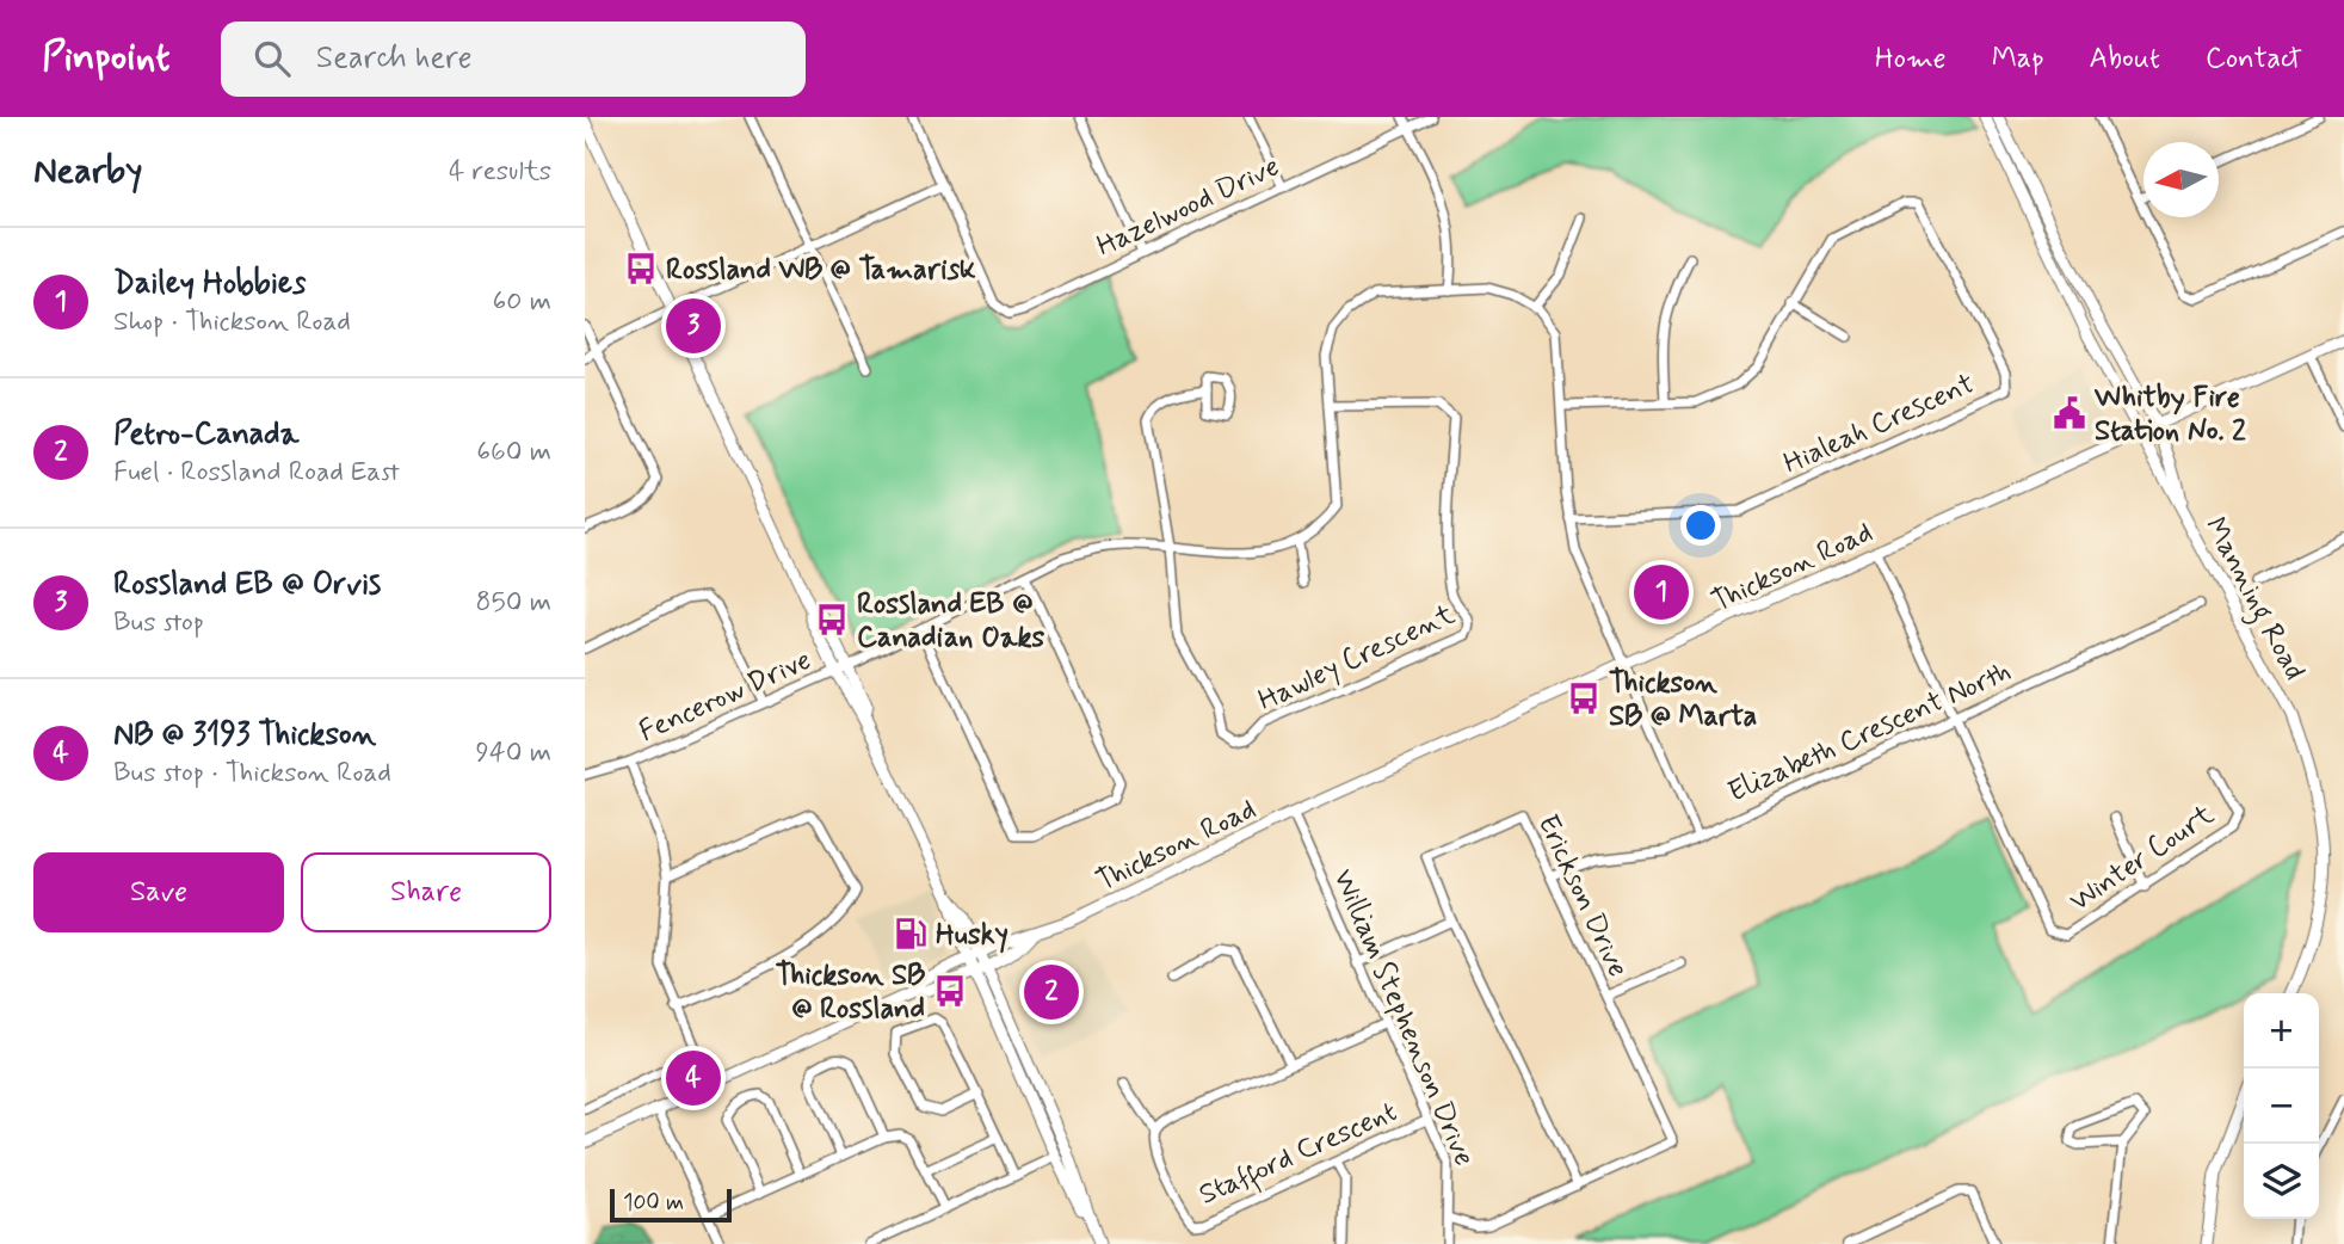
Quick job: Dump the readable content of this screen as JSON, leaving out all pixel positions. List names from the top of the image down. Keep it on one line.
{"streets":{"main road":["Thickson Road","Manning Road"],"street":["Hazelwood Drive","Hialeah Crescent","Hawley Crescent","Fencerow Drive","Elizabeth Crescent North","Winter Court","Erickson Drive","William Stephenson Drive","Stafford Crescent"]},"crossings":[["Thickson Road","Manning Road"],["Thickson Road","Winter Court"],["Thickson Road","William Stephenson Drive"],["Hawley Crescent","Fencerow Drive"],["Elizabeth Crescent North","Winter Court"],["Elizabeth Crescent North","Erickson Drive"],["Erickson Drive","William Stephenson Drive"],["William Stephenson Drive","Stafford Crescent"]],"places":{"bus stop":["Rossland WB @ Tamarisk","Rossland EB @ Canadian Oaks","Thickson SB @ Marta","Thickson SB @ Rossland"],"public building":["Whitby Fire Station No. 2"],"fuel station":["Husky"]},"scale_bar":"100 m","north":"left","page":{"header":"Pinpoint","search":"Search here","nav":["Home","Map","About","Contact"],"heading":["Nearby","4 results"],"list":[{"mark":"1","name":"Dailey Hobbies","note":"Shop · Thickson Road","value":"60 m"},{"mark":"2","name":"Petro-Canada","note":"Fuel · Rossland Road East","value":"660 m"},{"mark":"3","name":"Rossland EB @ Orvis","note":"Bus stop","value":"850 m"},{"mark":"4","name":"NB @ 3193 Thickson","note":"Bus stop · Thickson Road","value":"940 m"}],"pins":["3","1","2","4"],"buttons":["Save","Share"],"map_buttons":["+","−"],"scale":"100 m"}}
